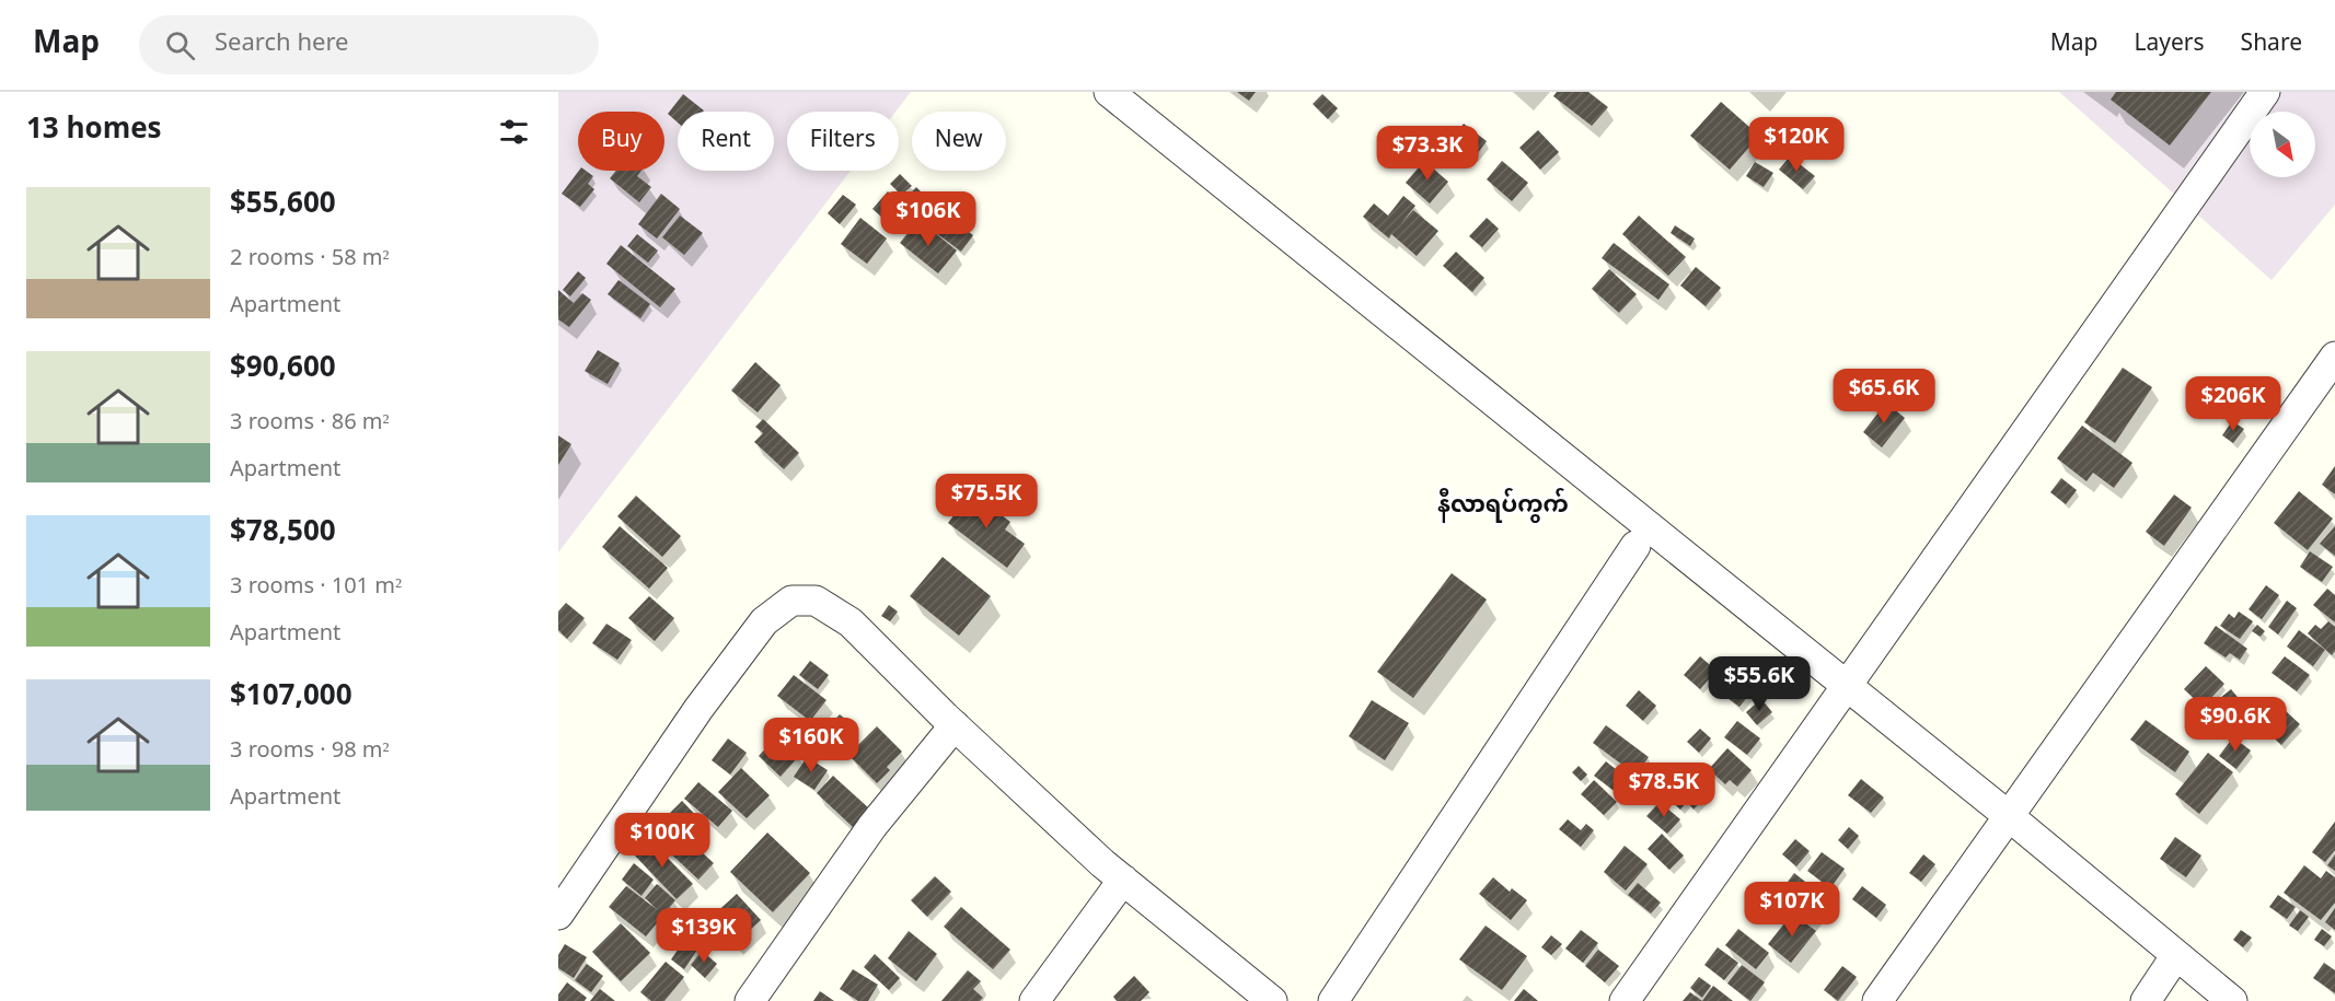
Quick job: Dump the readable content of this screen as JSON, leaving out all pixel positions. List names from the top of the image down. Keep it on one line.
{"districts":["နီလာရပ်ကွက်"],"north":"bottom right","page":{"header":"Map","search":"Search here","nav":["Map","Layers","Share"],"heading":"13 homes","chip":["Buy","Rent","Filters","New"],"price":["$120K","$73.3K","$106K","$65.6K","$206K","$75.5K","$55.6K","$90.6K","$160K","$78.5K","$100K","$107K","$139K"],"list":[{"name":"$55,600","note":"2 rooms · 58 m² · Apartment"},{"name":"$90,600","note":"3 rooms · 86 m² · Apartment"},{"name":"$78,500","note":"3 rooms · 101 m² · Apartment"},{"name":"$107,000","note":"3 rooms · 98 m² · Apartment"}]}}
